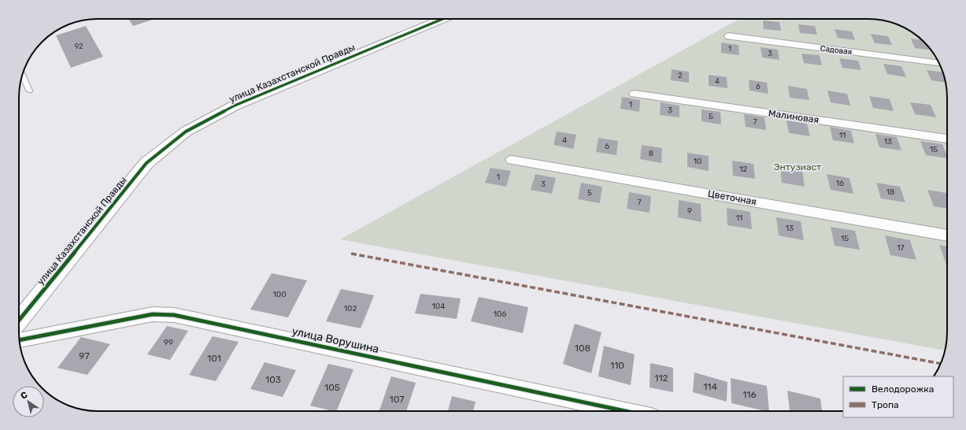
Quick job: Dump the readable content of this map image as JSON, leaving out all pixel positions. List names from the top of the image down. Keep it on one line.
{"streets":{"street":["Садовая","улица Казахстанской Правды","Малиновая","Цветочная","улица Ворушина"]},"parks":["Энтузиаст"],"house_numbers":["92","1","3","2","4","6","1","3","5","7","11","4","13","6","15","8","10","12","1","16","3","18","5","7","9","11","13","15","17","100","104","102","106","99","108","97","101","110","112","103","114","105","116","107"],"legend":["Велодорожка","Тропа"],"north":"top left"}
